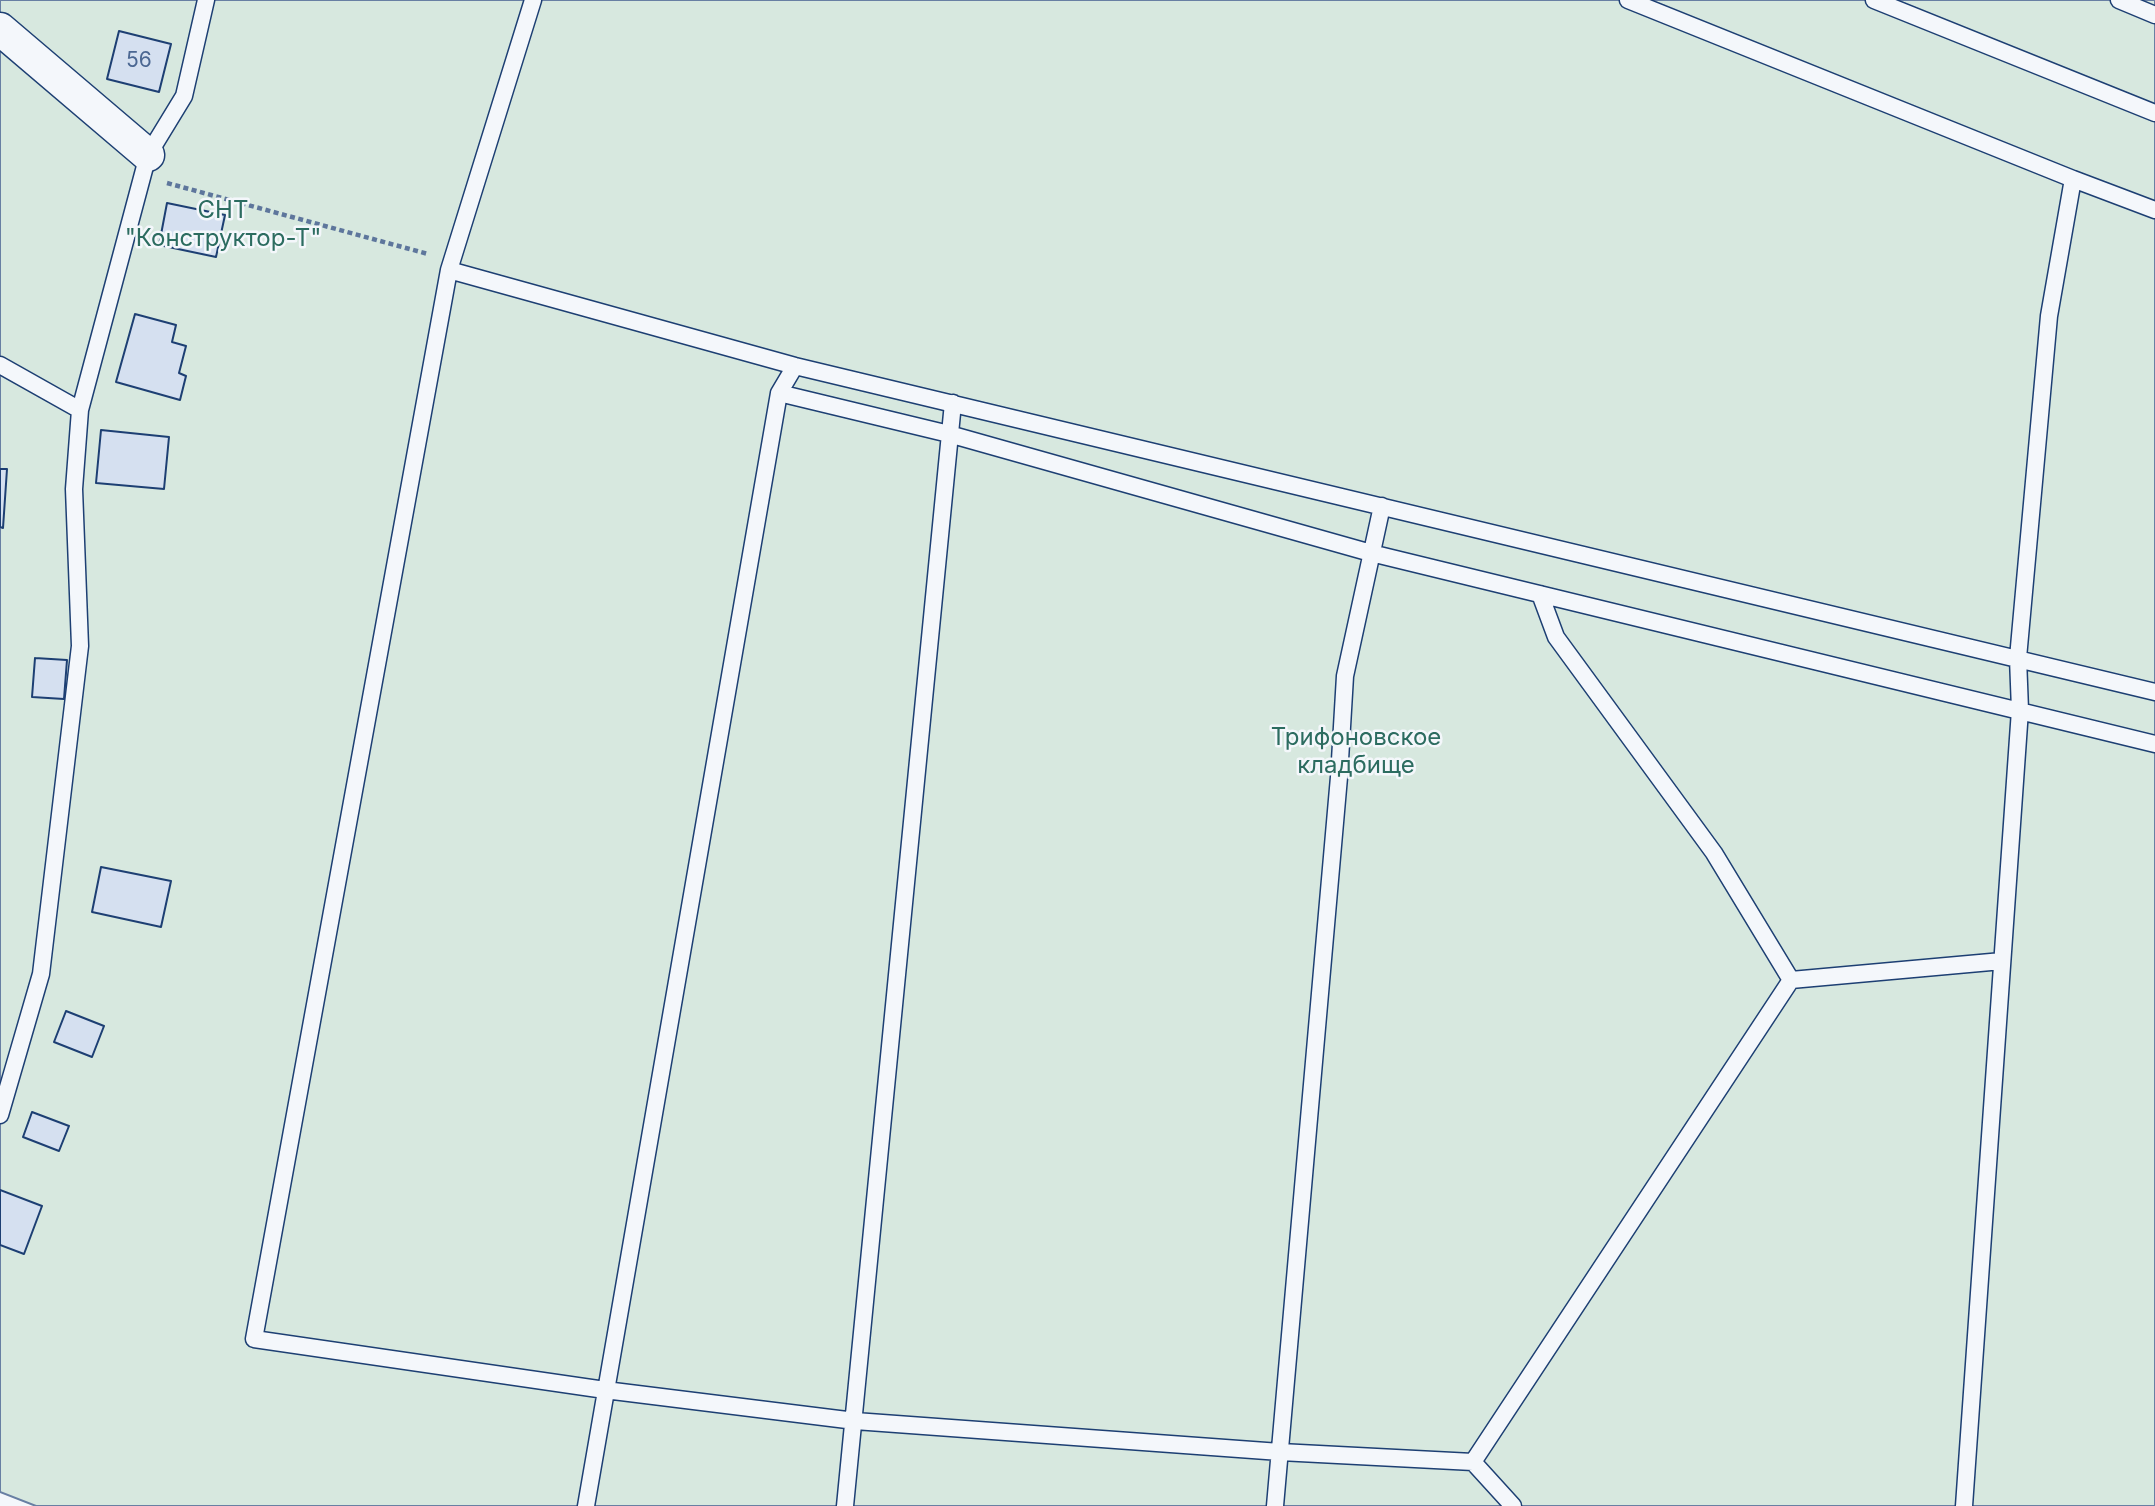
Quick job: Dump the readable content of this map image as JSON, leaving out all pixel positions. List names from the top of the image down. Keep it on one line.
{"parks":["СНТ \"Конструктор-Т\"","Трифоновское кладбище"],"house_numbers":["56"]}
